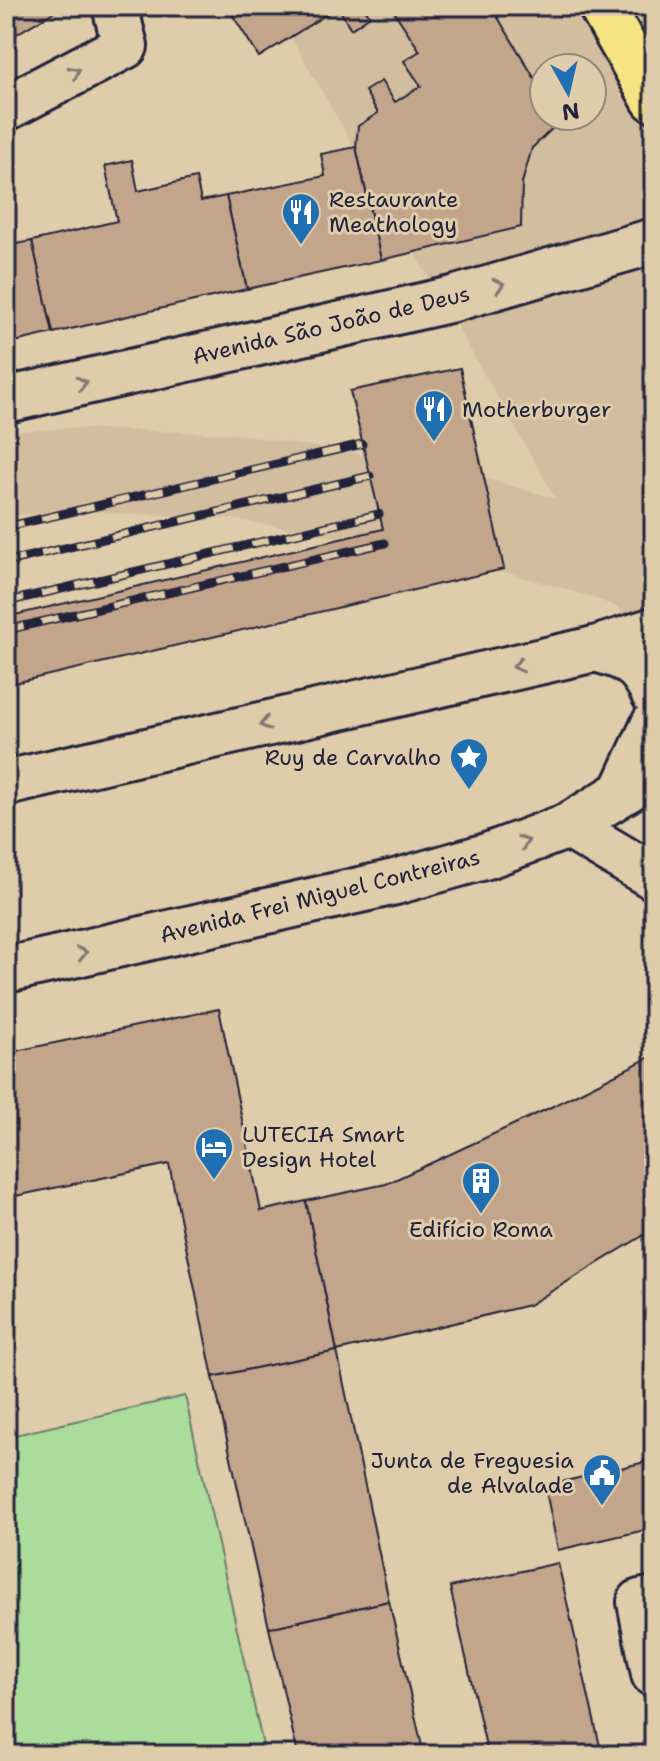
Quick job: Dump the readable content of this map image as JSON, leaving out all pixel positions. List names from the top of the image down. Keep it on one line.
{"streets":{"street":["Avenida São João de Deus","Avenida Frei Miguel Contreiras"]},"places":{"restaurant":["Restaurante Meathology","Motherburger"],"place":["Ruy de Carvalho"],"hotel":["LUTECIA Smart Design Hotel"],"building":["Edifício Roma"],"public building":["Junta de Freguesia de Alvalade"]},"north":"bottom"}
